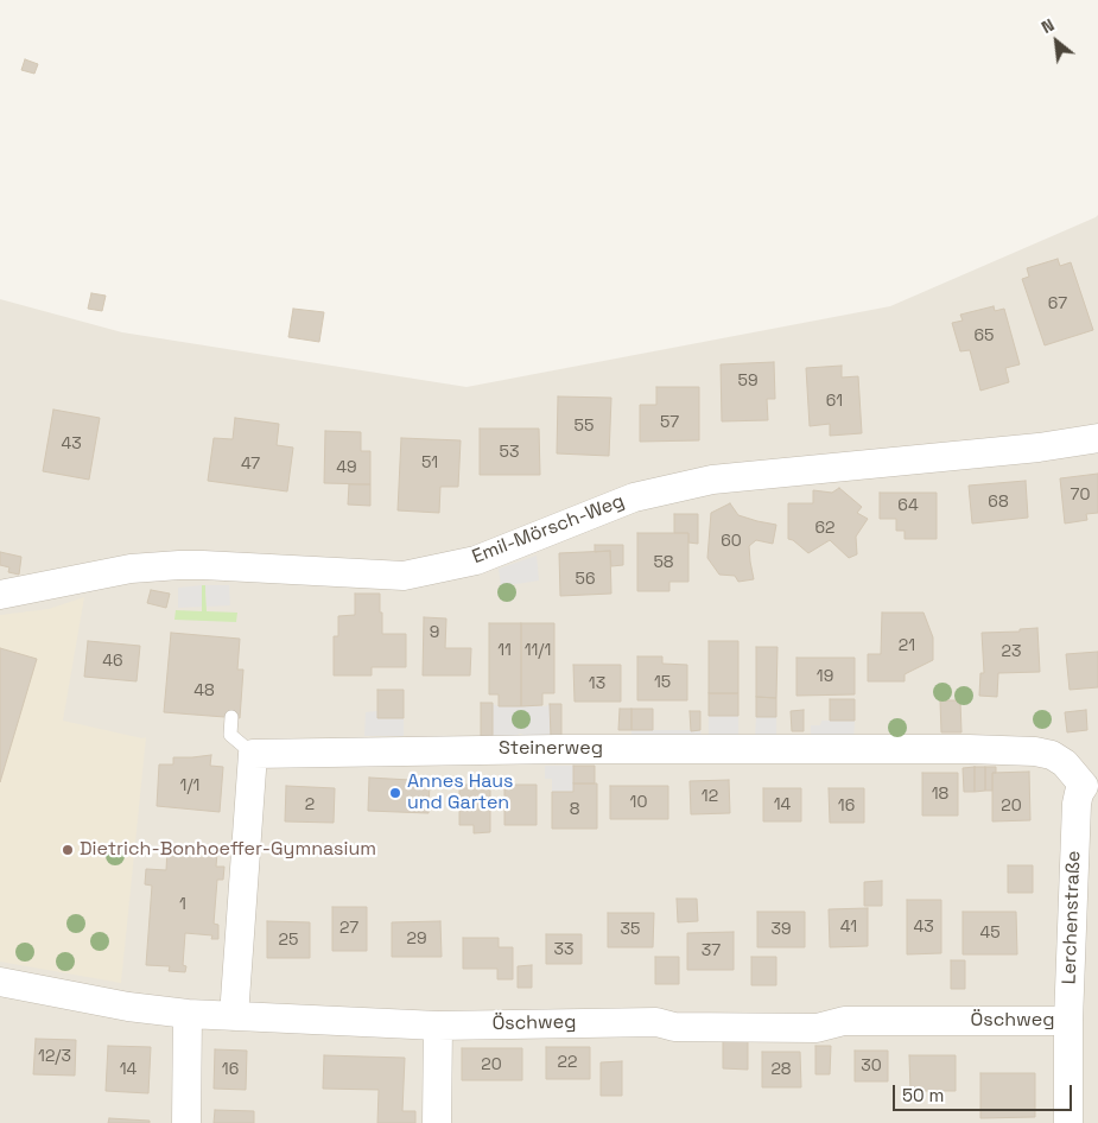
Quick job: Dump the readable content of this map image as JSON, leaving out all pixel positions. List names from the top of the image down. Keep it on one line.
{"streets":{"street":["Emil-Mörsch-Weg","Steinerweg","Lerchenstraße","Öschweg"]},"crossings":[["Steinerweg","Lerchenstraße"],["Lerchenstraße","Öschweg"]],"places":["Annes Haus und Garten","Dietrich-Bonhoeffer-Gymnasium"],"house_numbers":["67","65","59","61","57","55","43","53","51","47","49","70","68","64","62","60","58","56","9","21","11","11/1","23","46","19","15","13","48","1/1","18","12","10","2","14","16","20","8","1","41","43","27","35","39","45","29","25","33","37","12/3","22","20","30","14","16","28"],"scale_bar":"50 m","north":"top left"}
